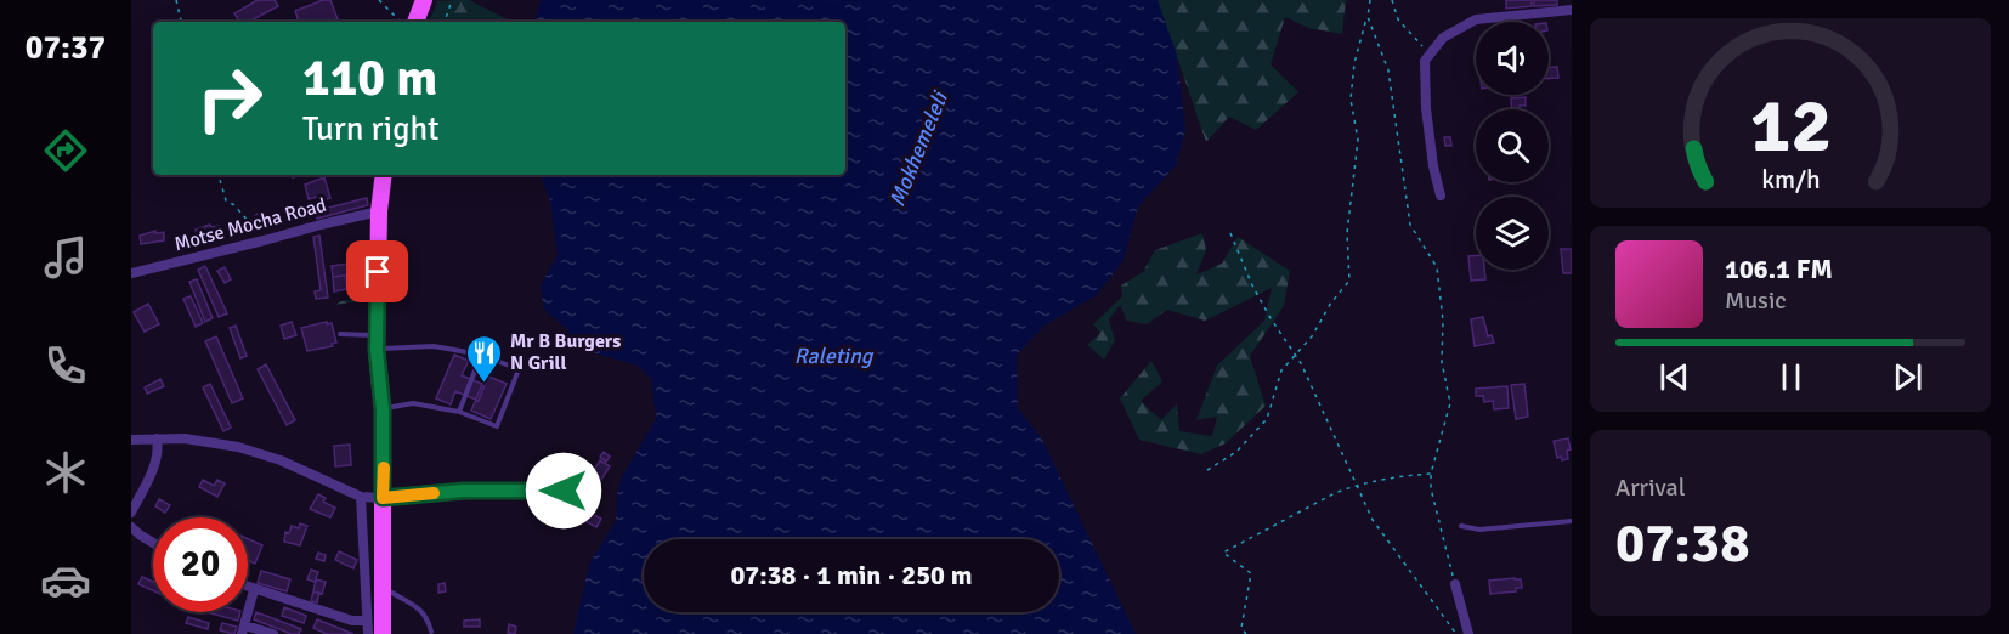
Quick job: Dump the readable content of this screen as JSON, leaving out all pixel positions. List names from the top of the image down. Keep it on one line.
{"streets":{"street":["Motse Mocha Road"]},"water":["Mokhemeleli","Raleting"],"places":{"restaurant":["Mr B Burgers N Grill"]},"page":{"tabs":"07:37","turn":["110 m","Turn right"],"song":["106.1 FM","Music"],"tile":["Arrival","07:38"],"limit":"20","trip":"07:38 · 1 min · 250 m","gauge":["12","km/h"]}}
